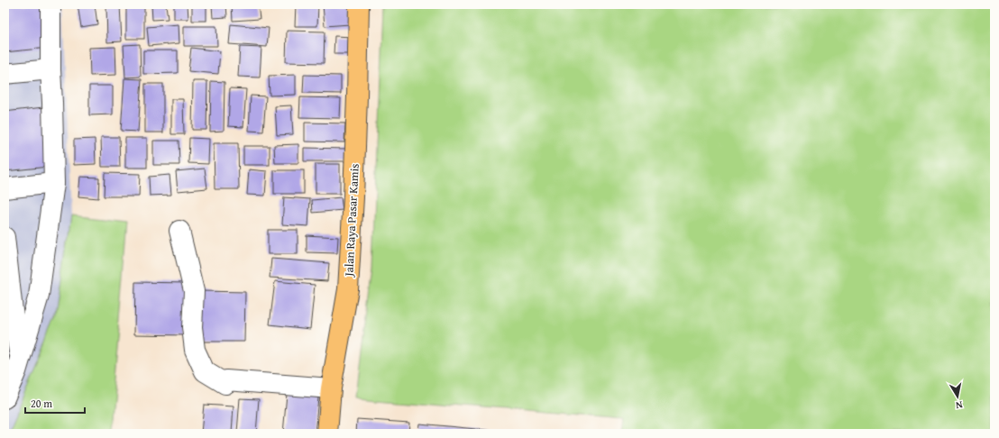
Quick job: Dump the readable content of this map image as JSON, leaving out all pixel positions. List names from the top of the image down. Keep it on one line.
{"streets":{"main road":["Jalan Raya Pasar Kamis"]},"scale_bar":"20 m","north":"bottom"}
